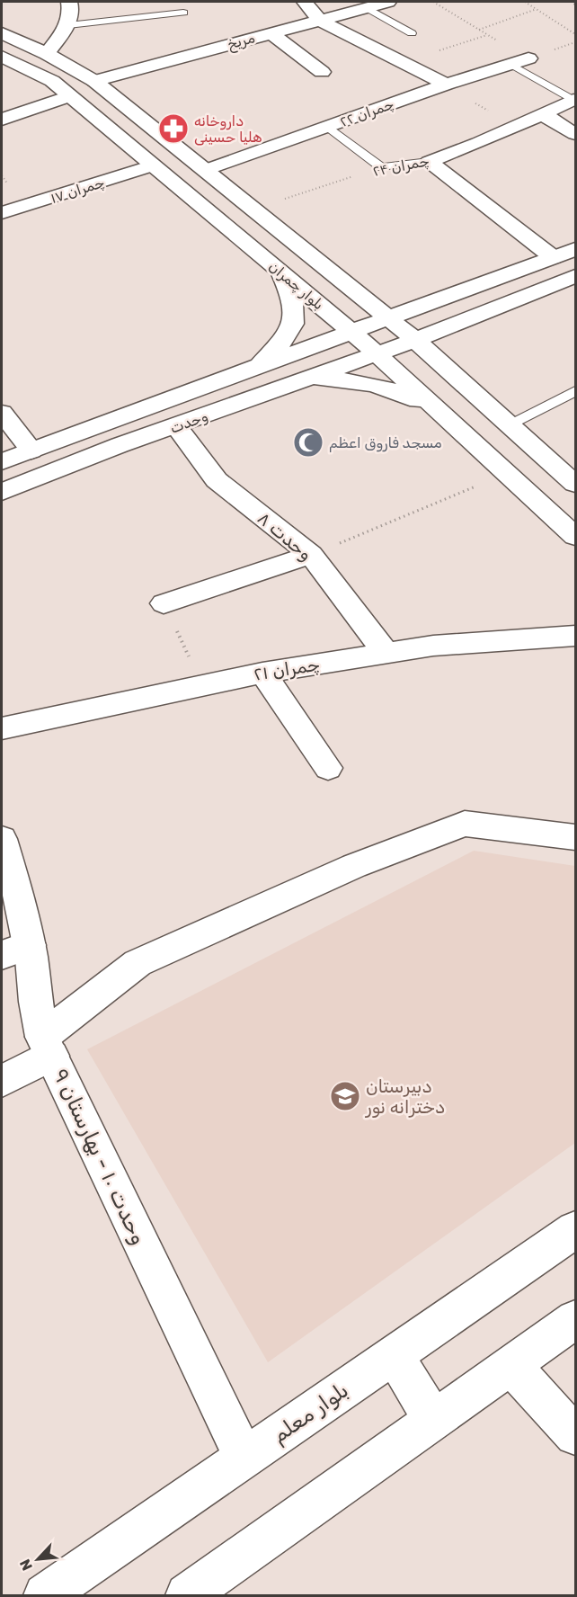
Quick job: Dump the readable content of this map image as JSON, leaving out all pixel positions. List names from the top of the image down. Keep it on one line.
{"streets":{"street":["مریخ","چمران ۲۲","چمران ۲۴","چمران ۱۷","بلوار چمران","وحدت","وحدت ۸","چمران ۲۱","وحدت ۱۰ - بهارستان ۹","بلوار معلم"]},"crossings":[["مریخ","بلوار چمران"],["چمران ۲۲","بلوار چمران"],["چمران ۲۴","بلوار چمران"],["چمران ۱۷","بلوار چمران"],["بلوار چمران","وحدت"],["وحدت","وحدت ۸"],["وحدت ۸","چمران ۲۱"],["وحدت ۱۰ - بهارستان ۹","بلوار معلم"]],"places":{"pharmacy":["داروخانه هلیا حسینی"],"mosque":["مسجد فاروق اعظم"],"school or university":["دبیرستان دخترانه نور"]},"north":"bottom left"}
